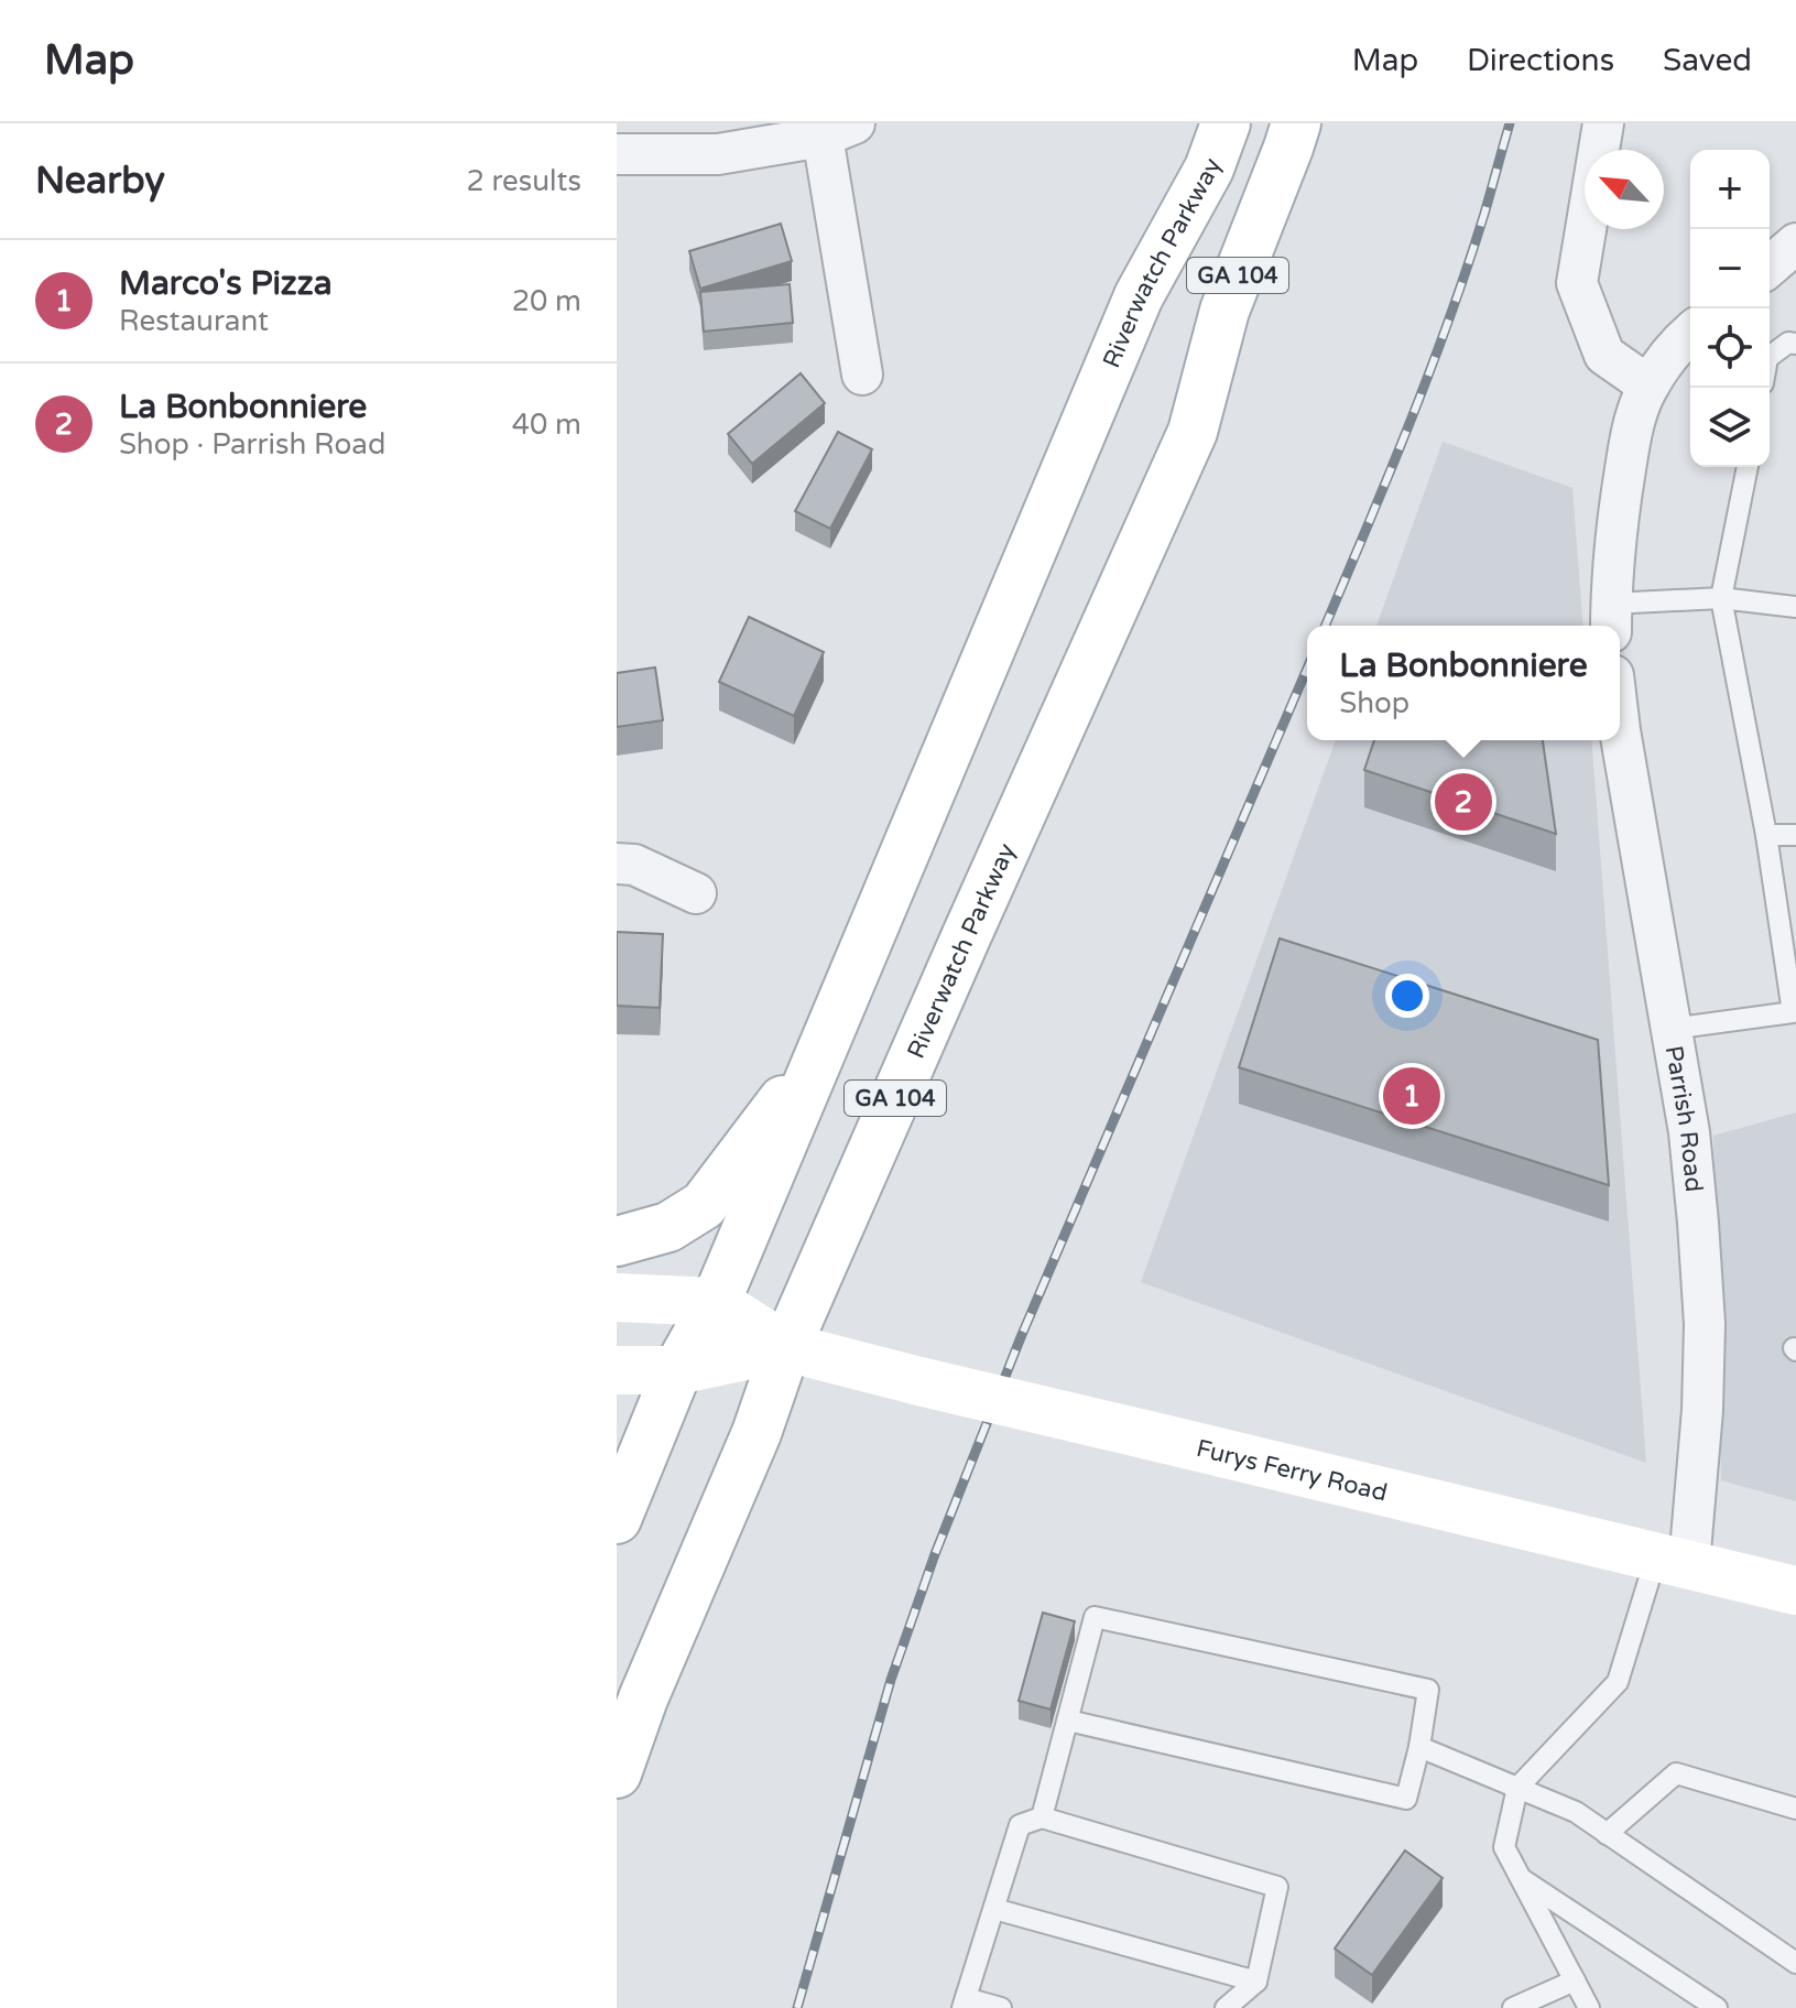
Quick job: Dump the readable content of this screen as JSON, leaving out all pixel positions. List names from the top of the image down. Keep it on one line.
{"streets":{"main road":["Riverwatch Parkway","GA 104","Furys Ferry Road"],"street":["Parrish Road"]},"crossings":[["Riverwatch Parkway","Furys Ferry Road"],["Parrish Road","Furys Ferry Road"]],"north":"top left","page":{"header":"Map","nav":["Map","Directions","Saved"],"heading":["Nearby","2 results"],"map_buttons":["+","−"],"list":[{"mark":"1","name":"Marco's Pizza","note":"Restaurant","value":"20 m"},{"mark":"2","name":"La Bonbonniere","note":"Shop · Parrish Road","value":"40 m"}],"popup":["La Bonbonniere","Shop"],"pins":["2","1"]}}
